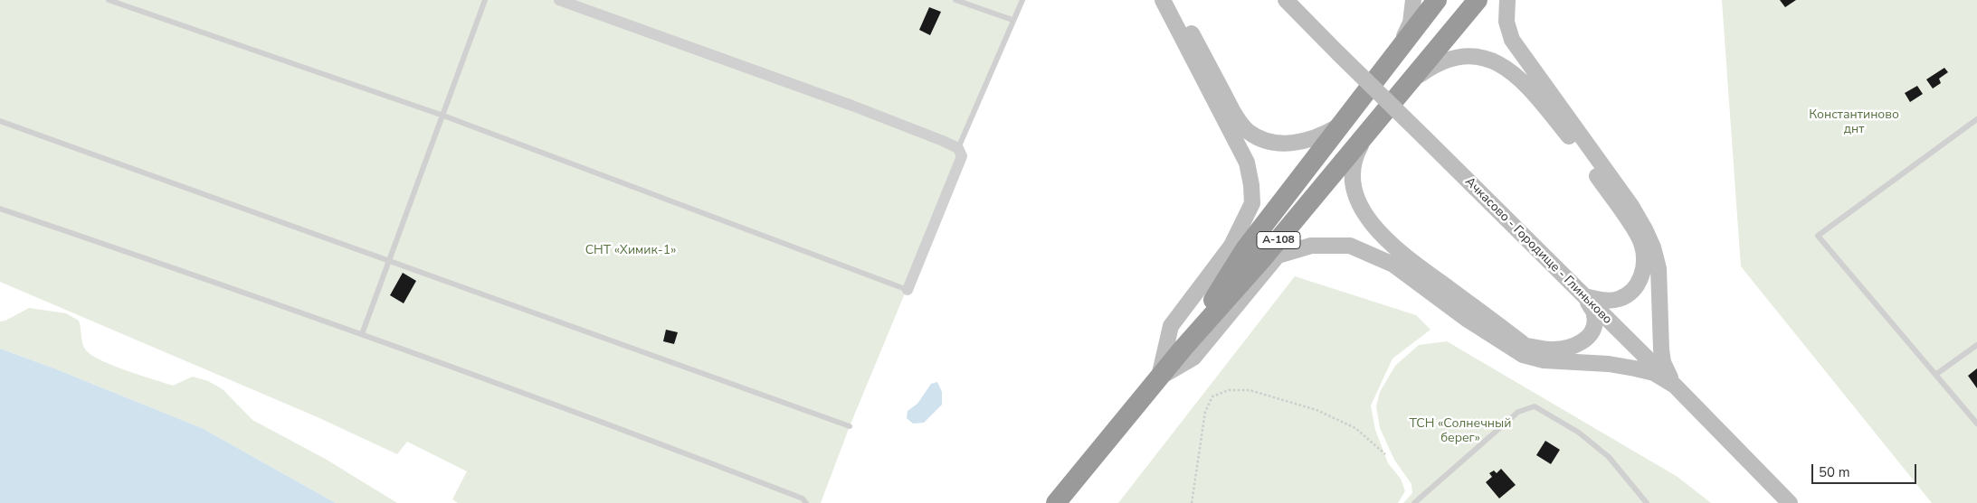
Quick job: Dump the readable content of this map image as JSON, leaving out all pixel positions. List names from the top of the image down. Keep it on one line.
{"streets":{"highway":["А-108"],"street":["Ачкасово - Городище - Глиньково"]},"parks":["Константиново днт","СНТ «Химик-1»","ТСН «Солнечный берег»"],"scale_bar":"50 m"}
